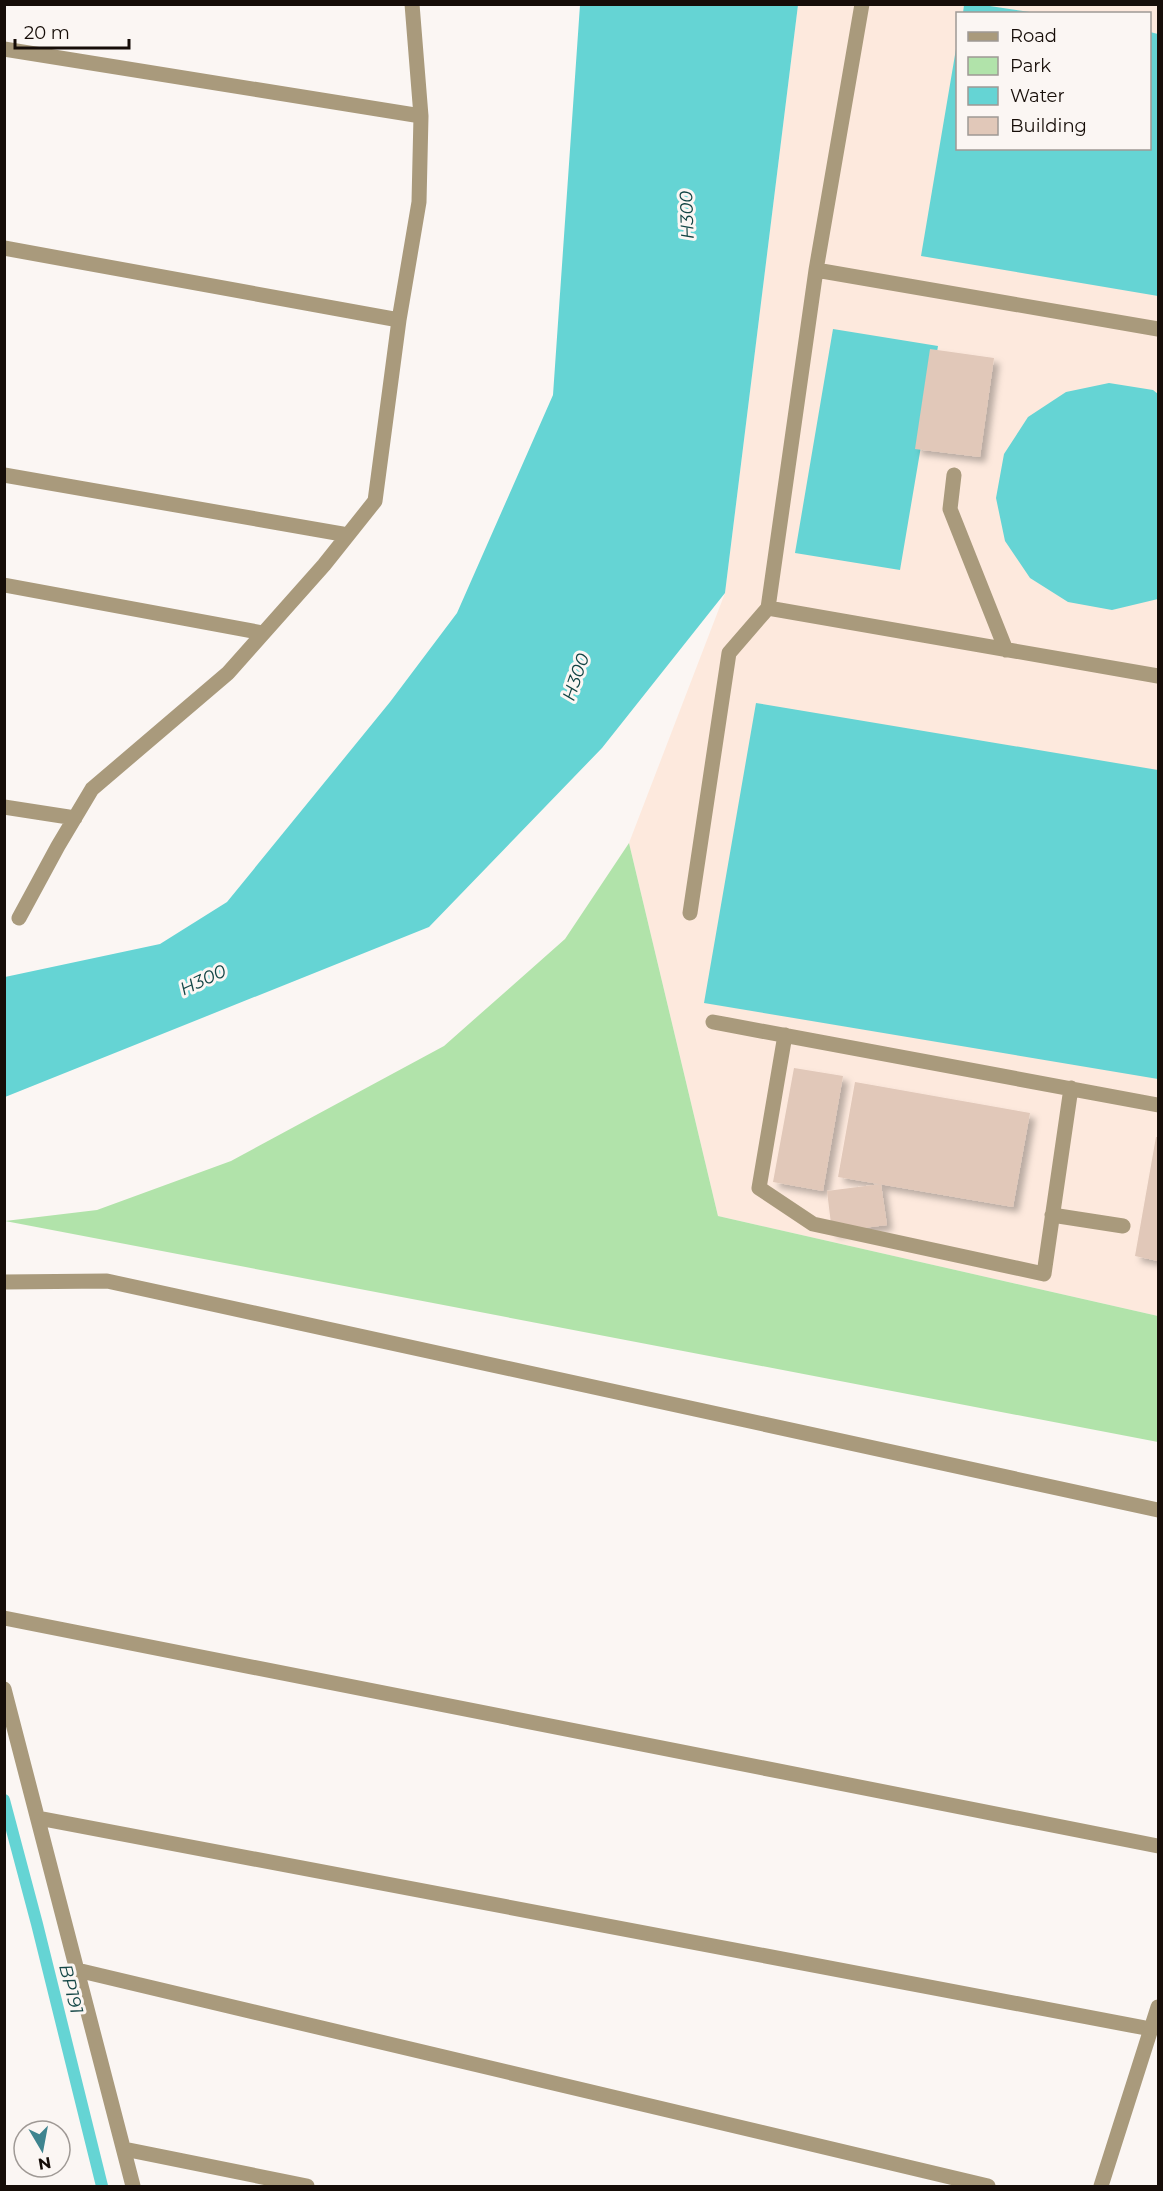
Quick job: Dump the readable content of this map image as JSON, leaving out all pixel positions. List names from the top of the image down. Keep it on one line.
{"water":["H300","BP191"],"legend":["Road","Park","Water","Building"],"scale_bar":"20 m","north":"bottom"}
